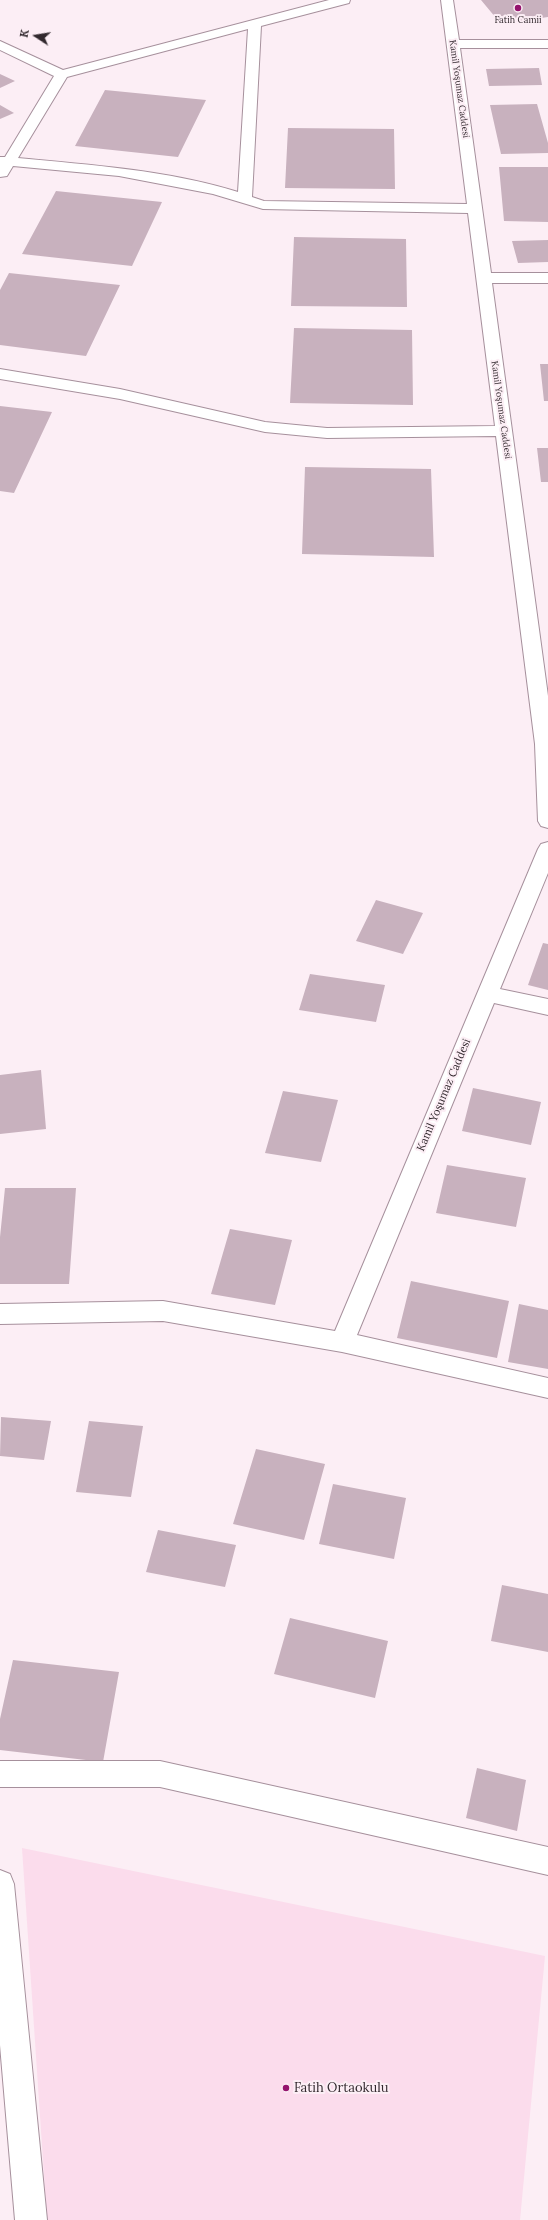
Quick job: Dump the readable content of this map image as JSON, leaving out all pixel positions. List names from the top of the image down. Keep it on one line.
{"streets":{"street":["Kamil Yoşumaz Caddesi"]},"places":["Fatih Camii","Fatih Ortaokulu"],"north":"left"}
